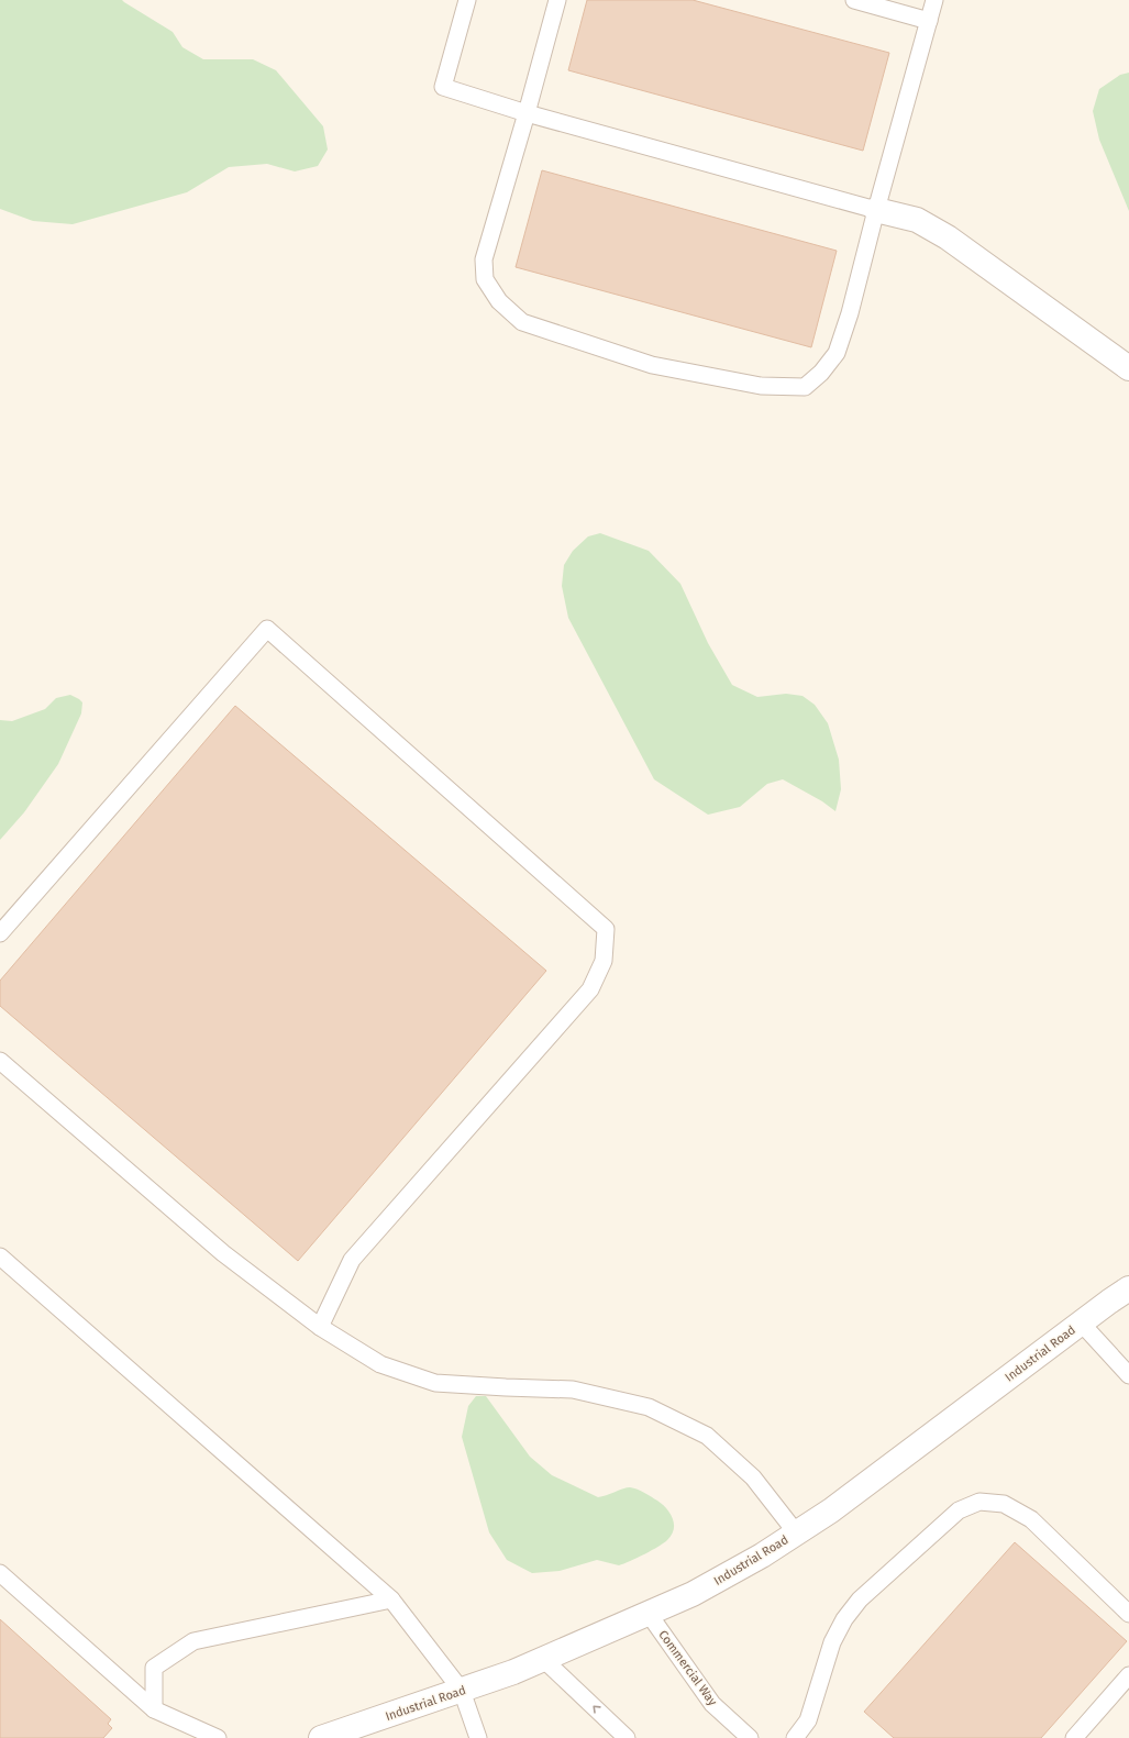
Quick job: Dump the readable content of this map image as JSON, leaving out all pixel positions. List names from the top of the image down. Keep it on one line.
{"streets":{"street":["Industrial Road"],"lane":["Commercial Way"]},"crossings":[["Industrial Road","Commercial Way"]]}
